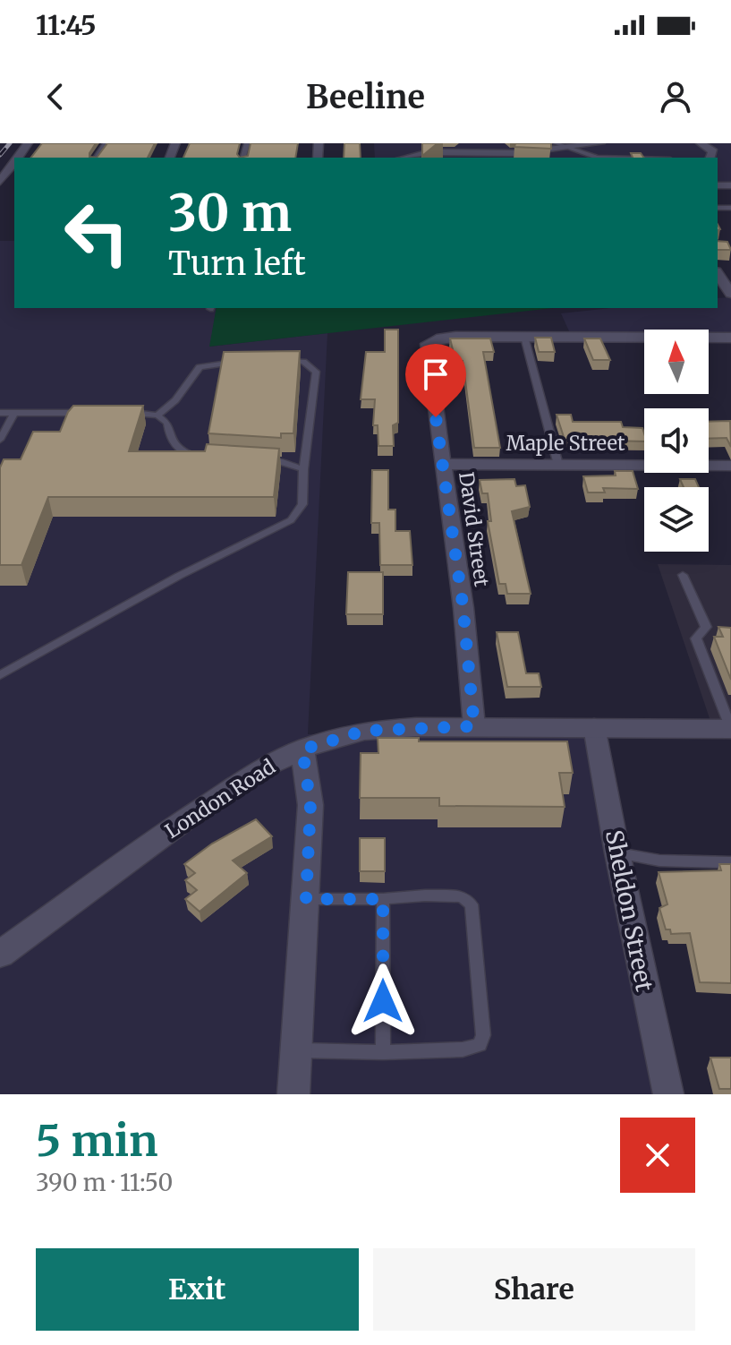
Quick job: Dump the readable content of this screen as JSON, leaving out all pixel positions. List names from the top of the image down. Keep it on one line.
{"streets":{"street":["Maple Street","David Street","London Road","Sheldon Street"]},"crossings":[["Maple Street","David Street"],["David Street","London Road"],["London Road","Sheldon Street"]],"north":"top","page":{"status":"11:45","header":"Beeline","turn":["30 m","Turn left"],"heading":["5 min","390 m · 11:50"],"buttons":["Exit","Share"]}}
